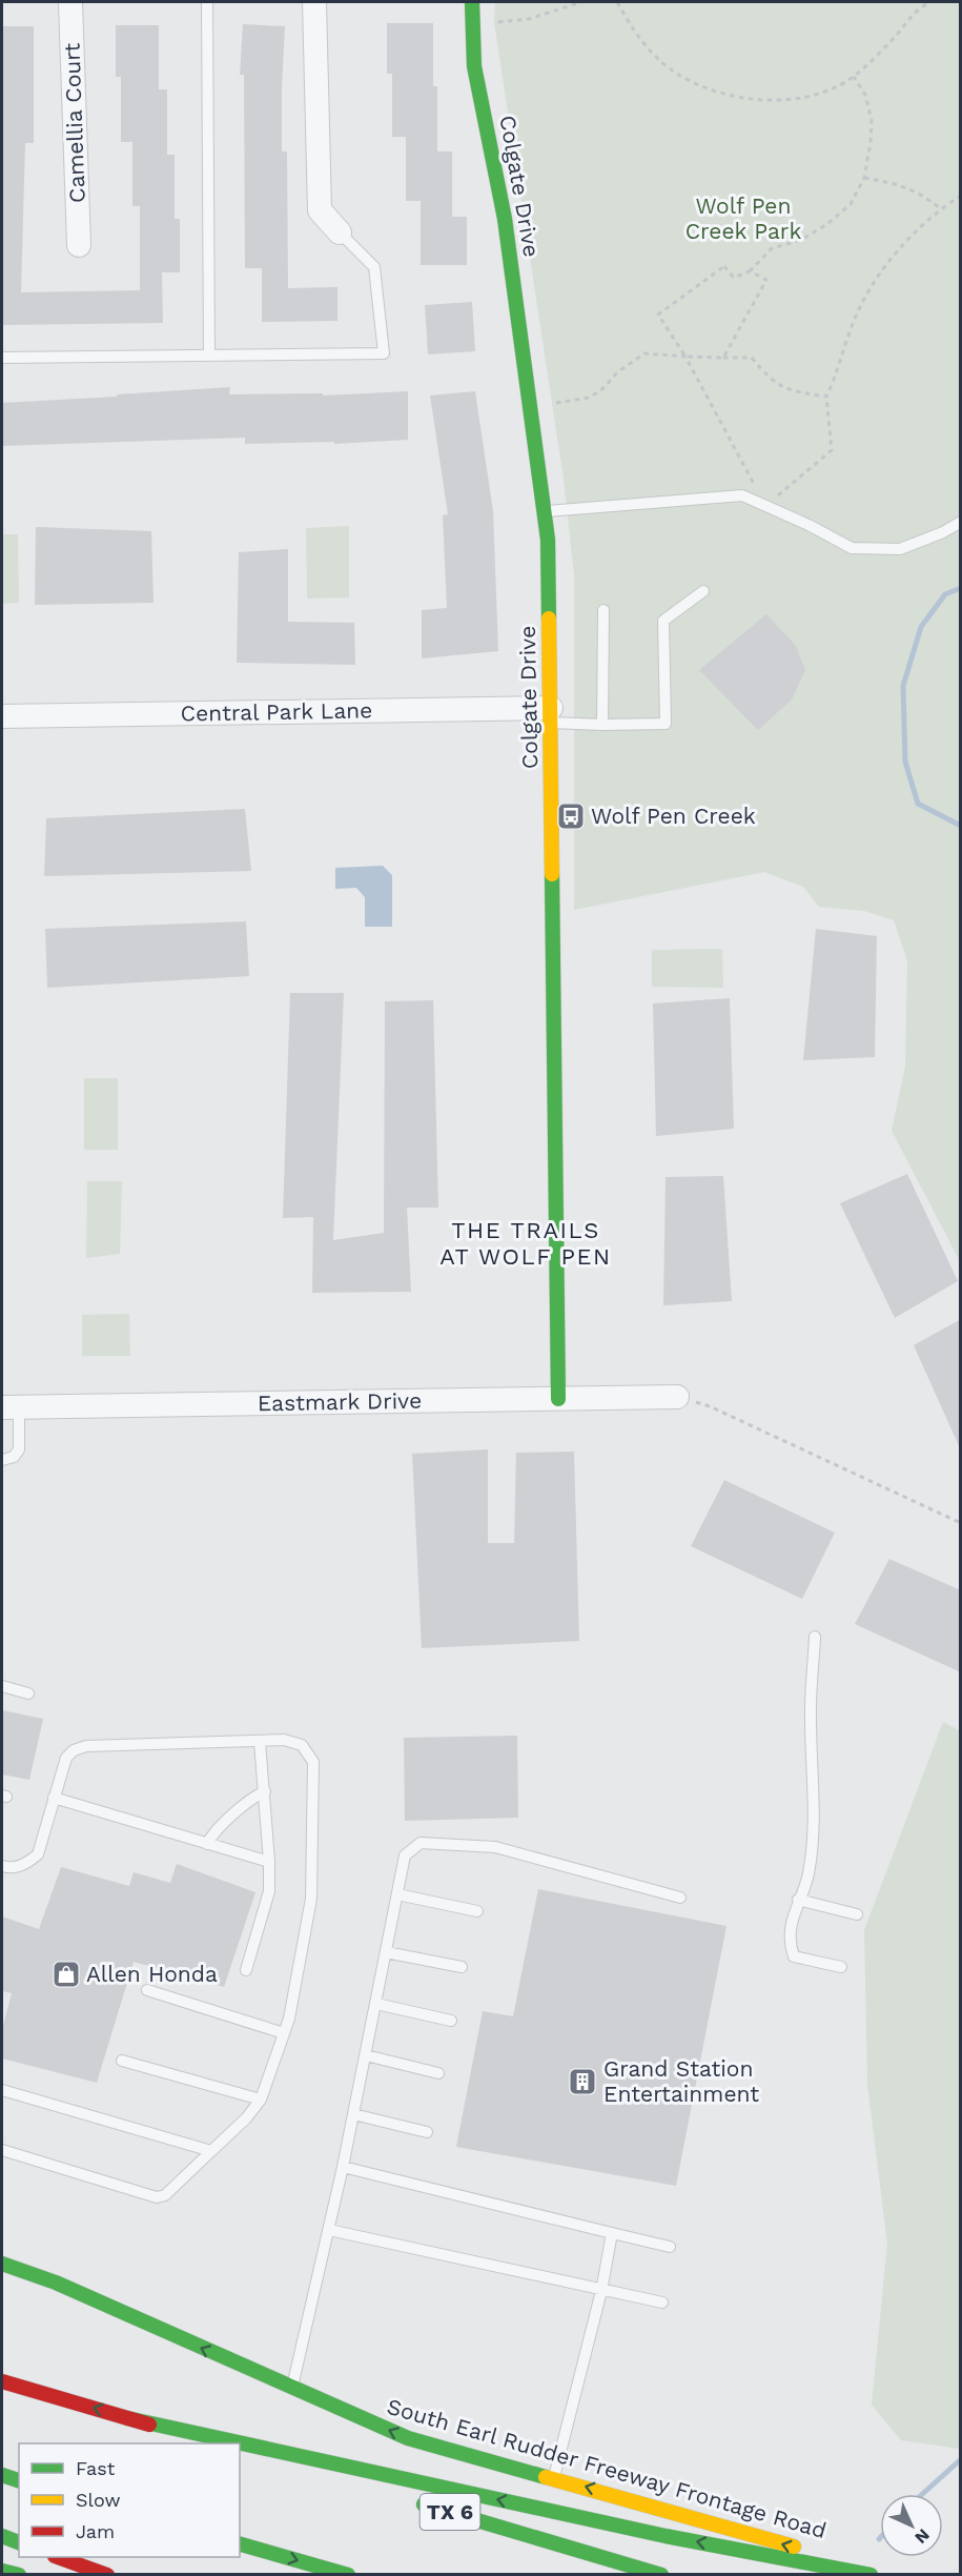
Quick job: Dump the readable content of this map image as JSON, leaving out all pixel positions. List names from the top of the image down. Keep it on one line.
{"streets":{"main road":["Colgate Drive","South Earl Rudder Freeway Frontage Road","TX 6"],"street":["Camellia Court","Central Park Lane","Eastmark Drive"]},"crossings":[["Colgate Drive","Central Park Lane"],["Colgate Drive","Eastmark Drive"]],"districts":["THE TRAILS AT WOLF PEN"],"parks":["Wolf Pen Creek Park"],"places":{"bus stop":["Wolf Pen Creek"],"shop":["Allen Honda"],"building":["Grand Station Entertainment"]},"legend":["Fast","Slow","Jam"],"north":"bottom right"}
